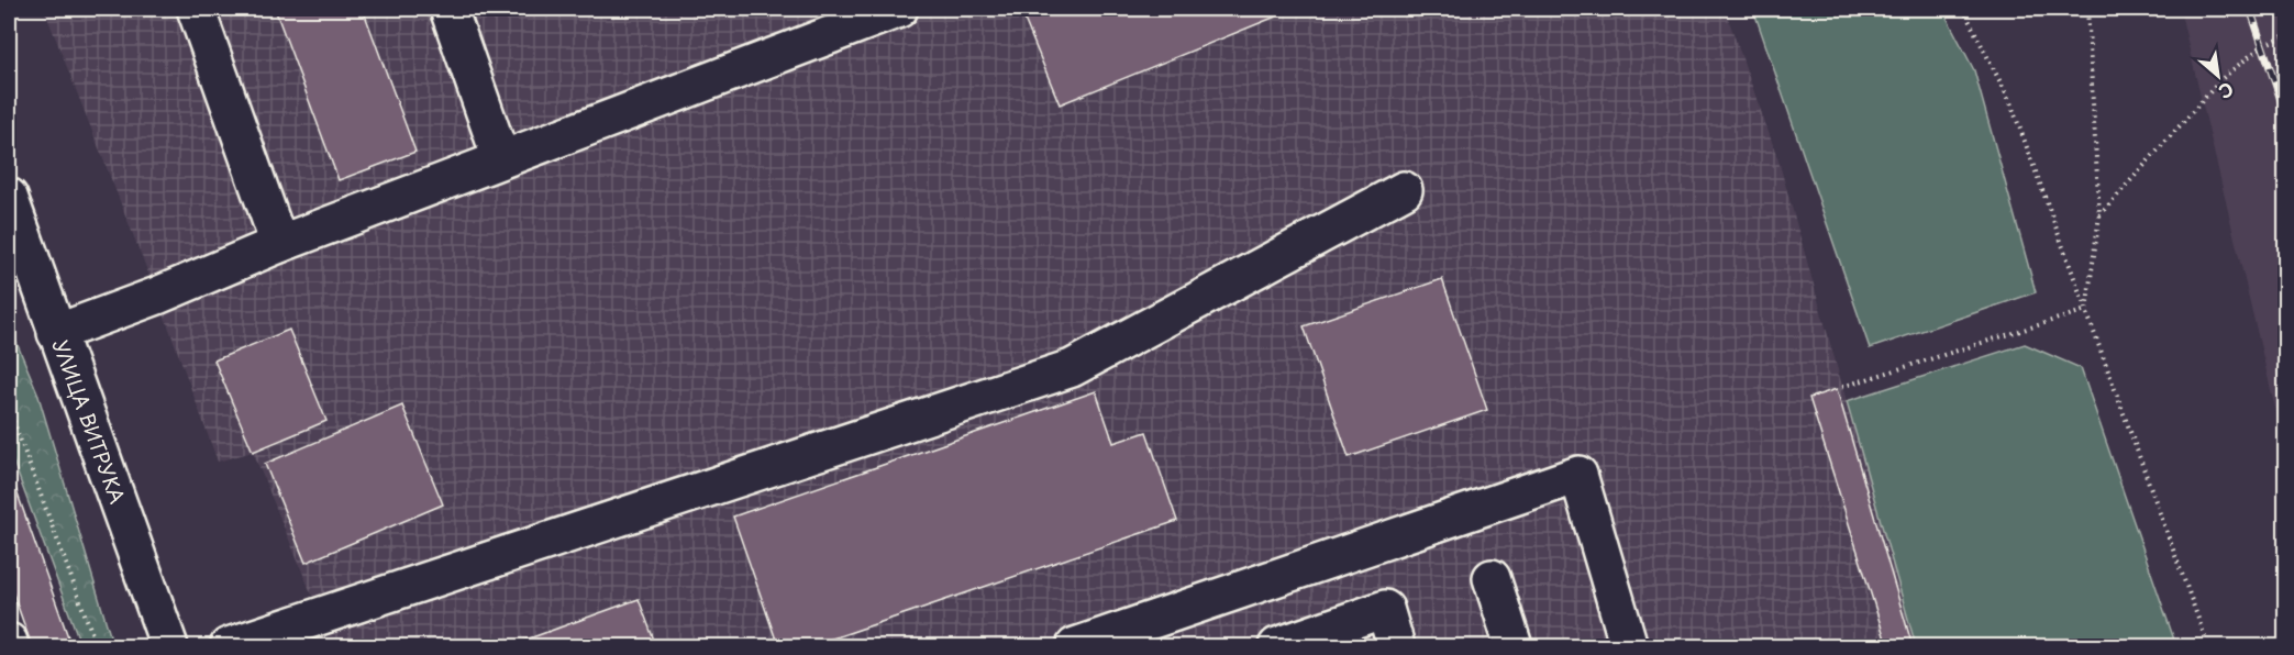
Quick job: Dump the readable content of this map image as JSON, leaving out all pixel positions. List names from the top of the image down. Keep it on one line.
{"streets":{"street":["УЛИЦА ВИТРУКА"]},"north":"bottom right"}
